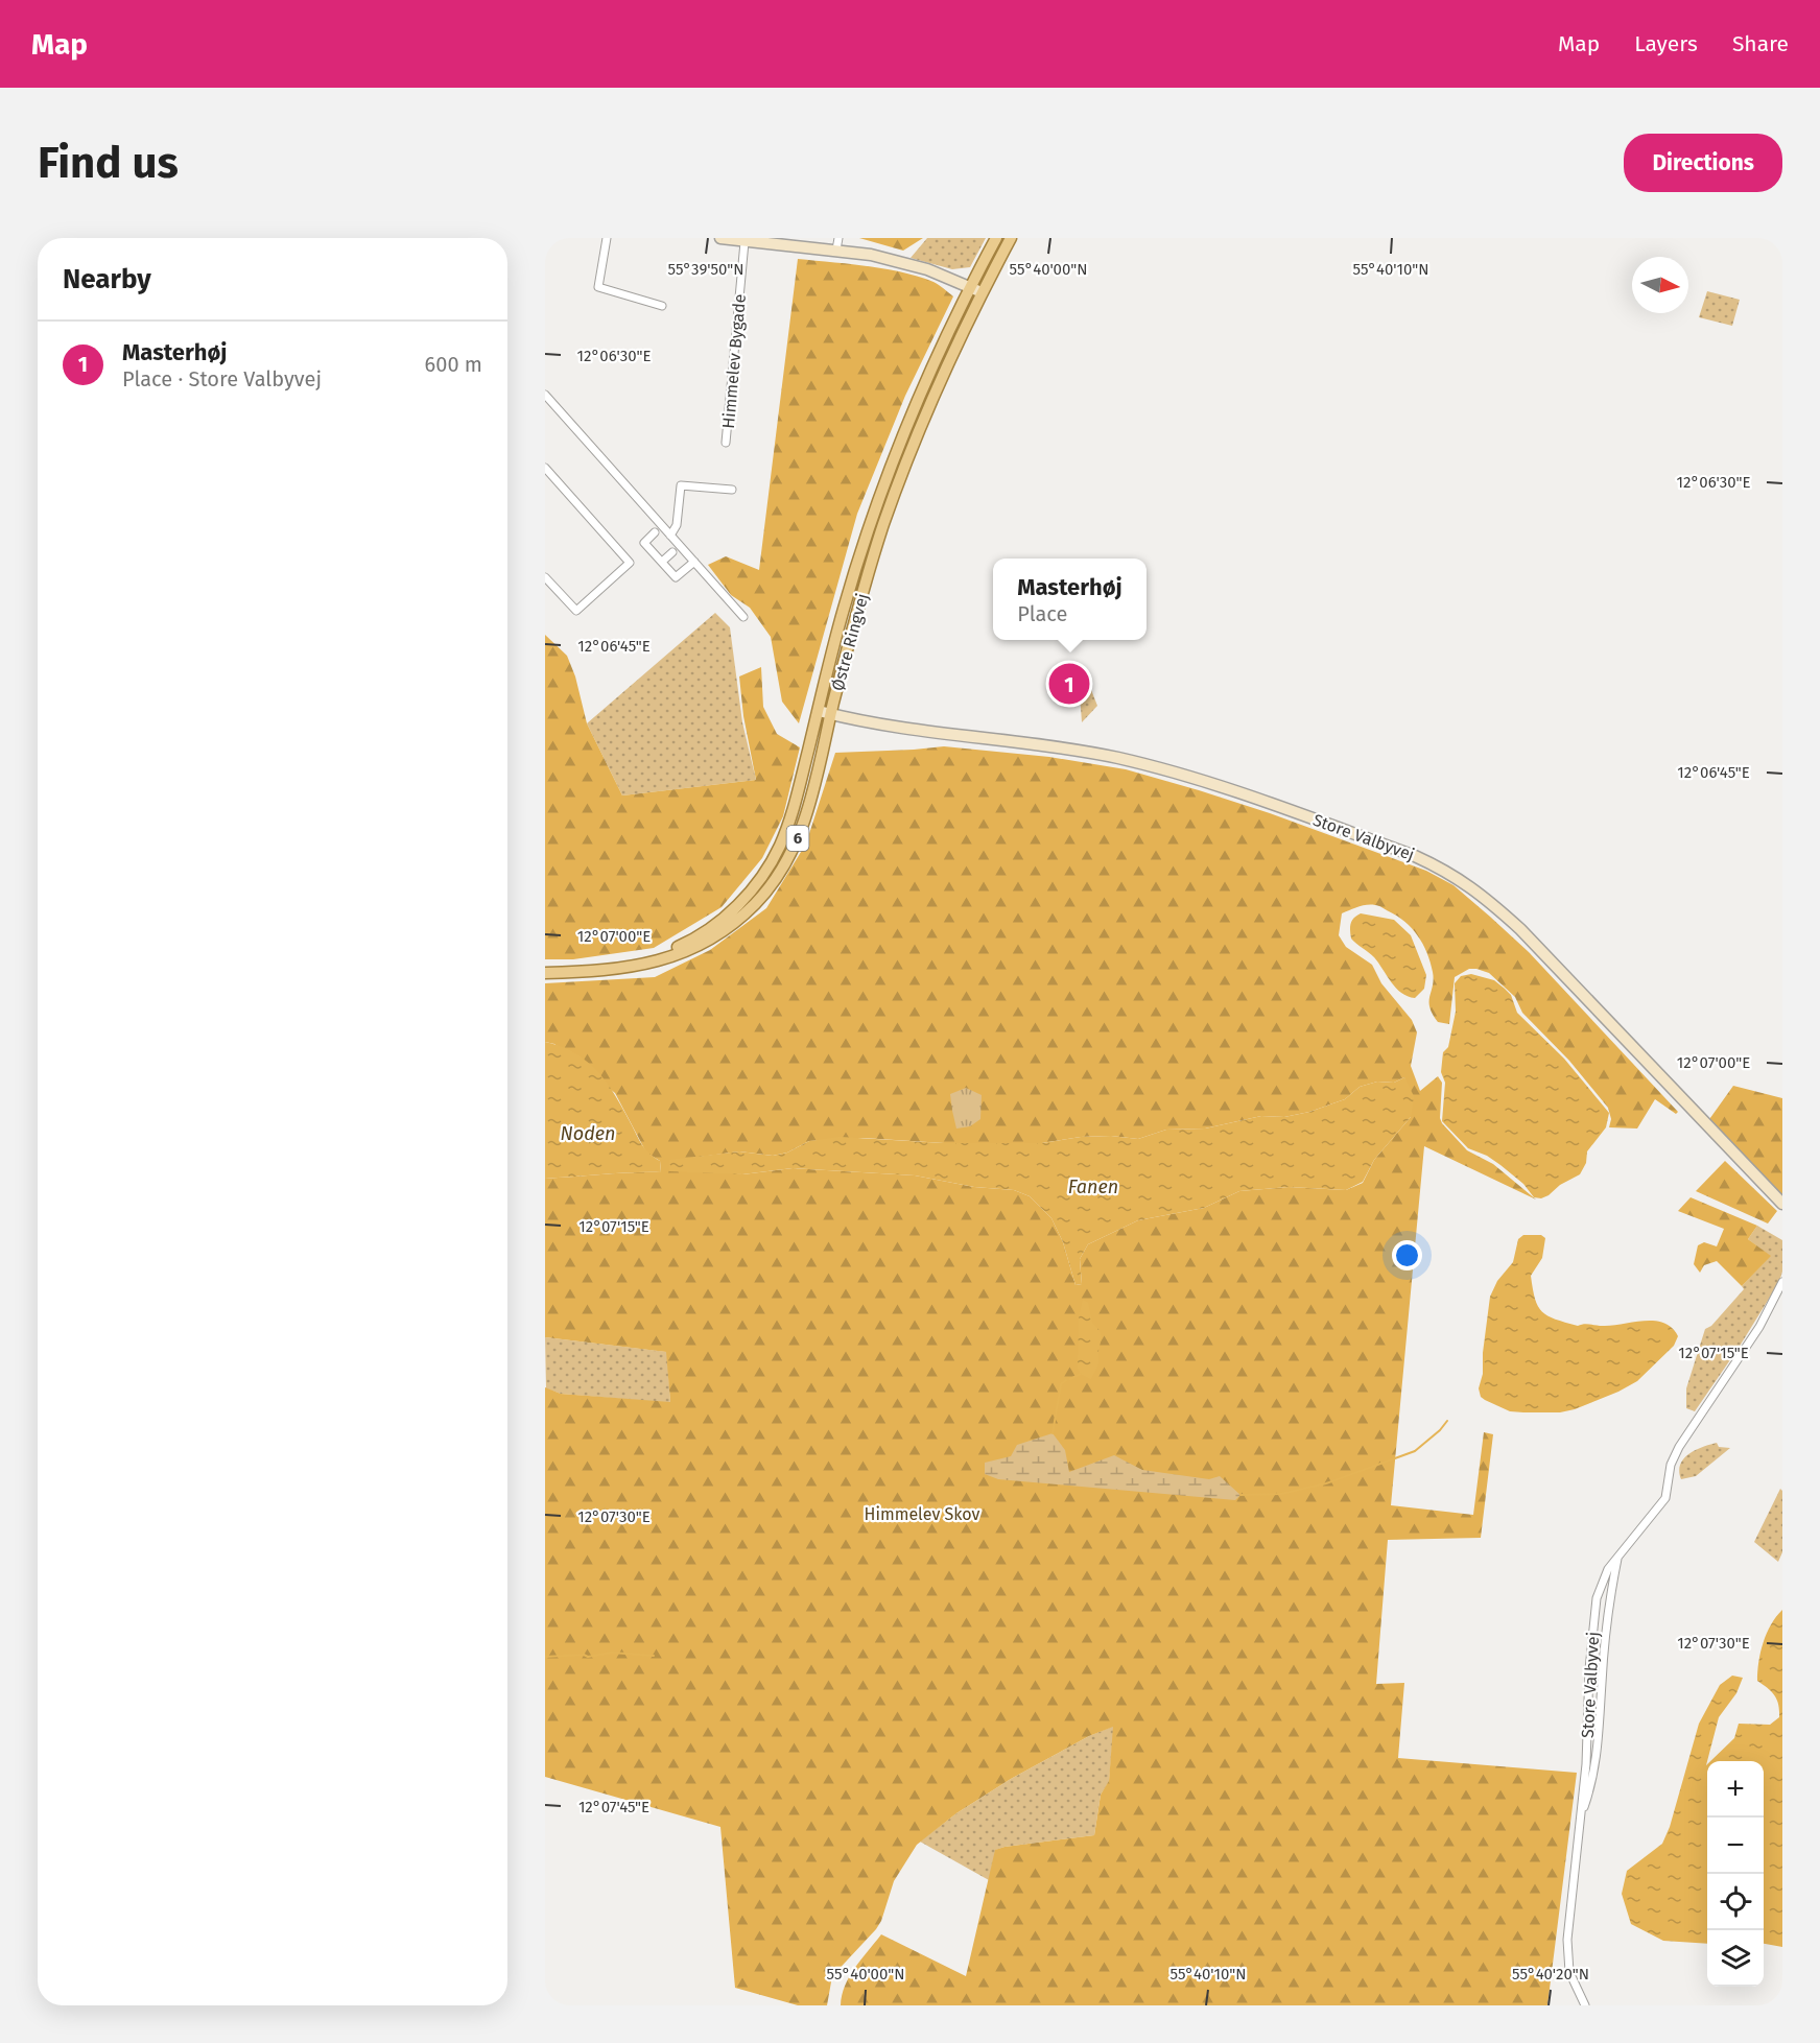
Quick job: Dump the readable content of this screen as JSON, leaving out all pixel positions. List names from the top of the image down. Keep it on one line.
{"streets":{"main road":["Østre Ringvej","6"],"street":["Himmelev Bygade","Store Valbyvej"]},"crossings":[["Østre Ringvej","Store Valbyvej"]],"water":["Noden","Fanen"],"parks":["Himmelev Skov"],"north":"right","page":{"header":"Map","nav":["Map","Layers","Share"],"buttons":"Directions","title":"Find us","heading":"Nearby","list":[{"mark":"1","name":"Masterhøj","note":"Place · Store Valbyvej","value":"600 m"}],"popup":["Masterhøj","Place"],"pins":"1","map_buttons":["+","−"]},"coordinates":["55°39'50\"N","55°40'00\"N","55°40'10\"N","12°06'30\"E","12°06'45\"E","12°07'00\"E","12°07'15\"E","12°07'30\"E","12°07'45\"E","55°40'20\"N"]}
